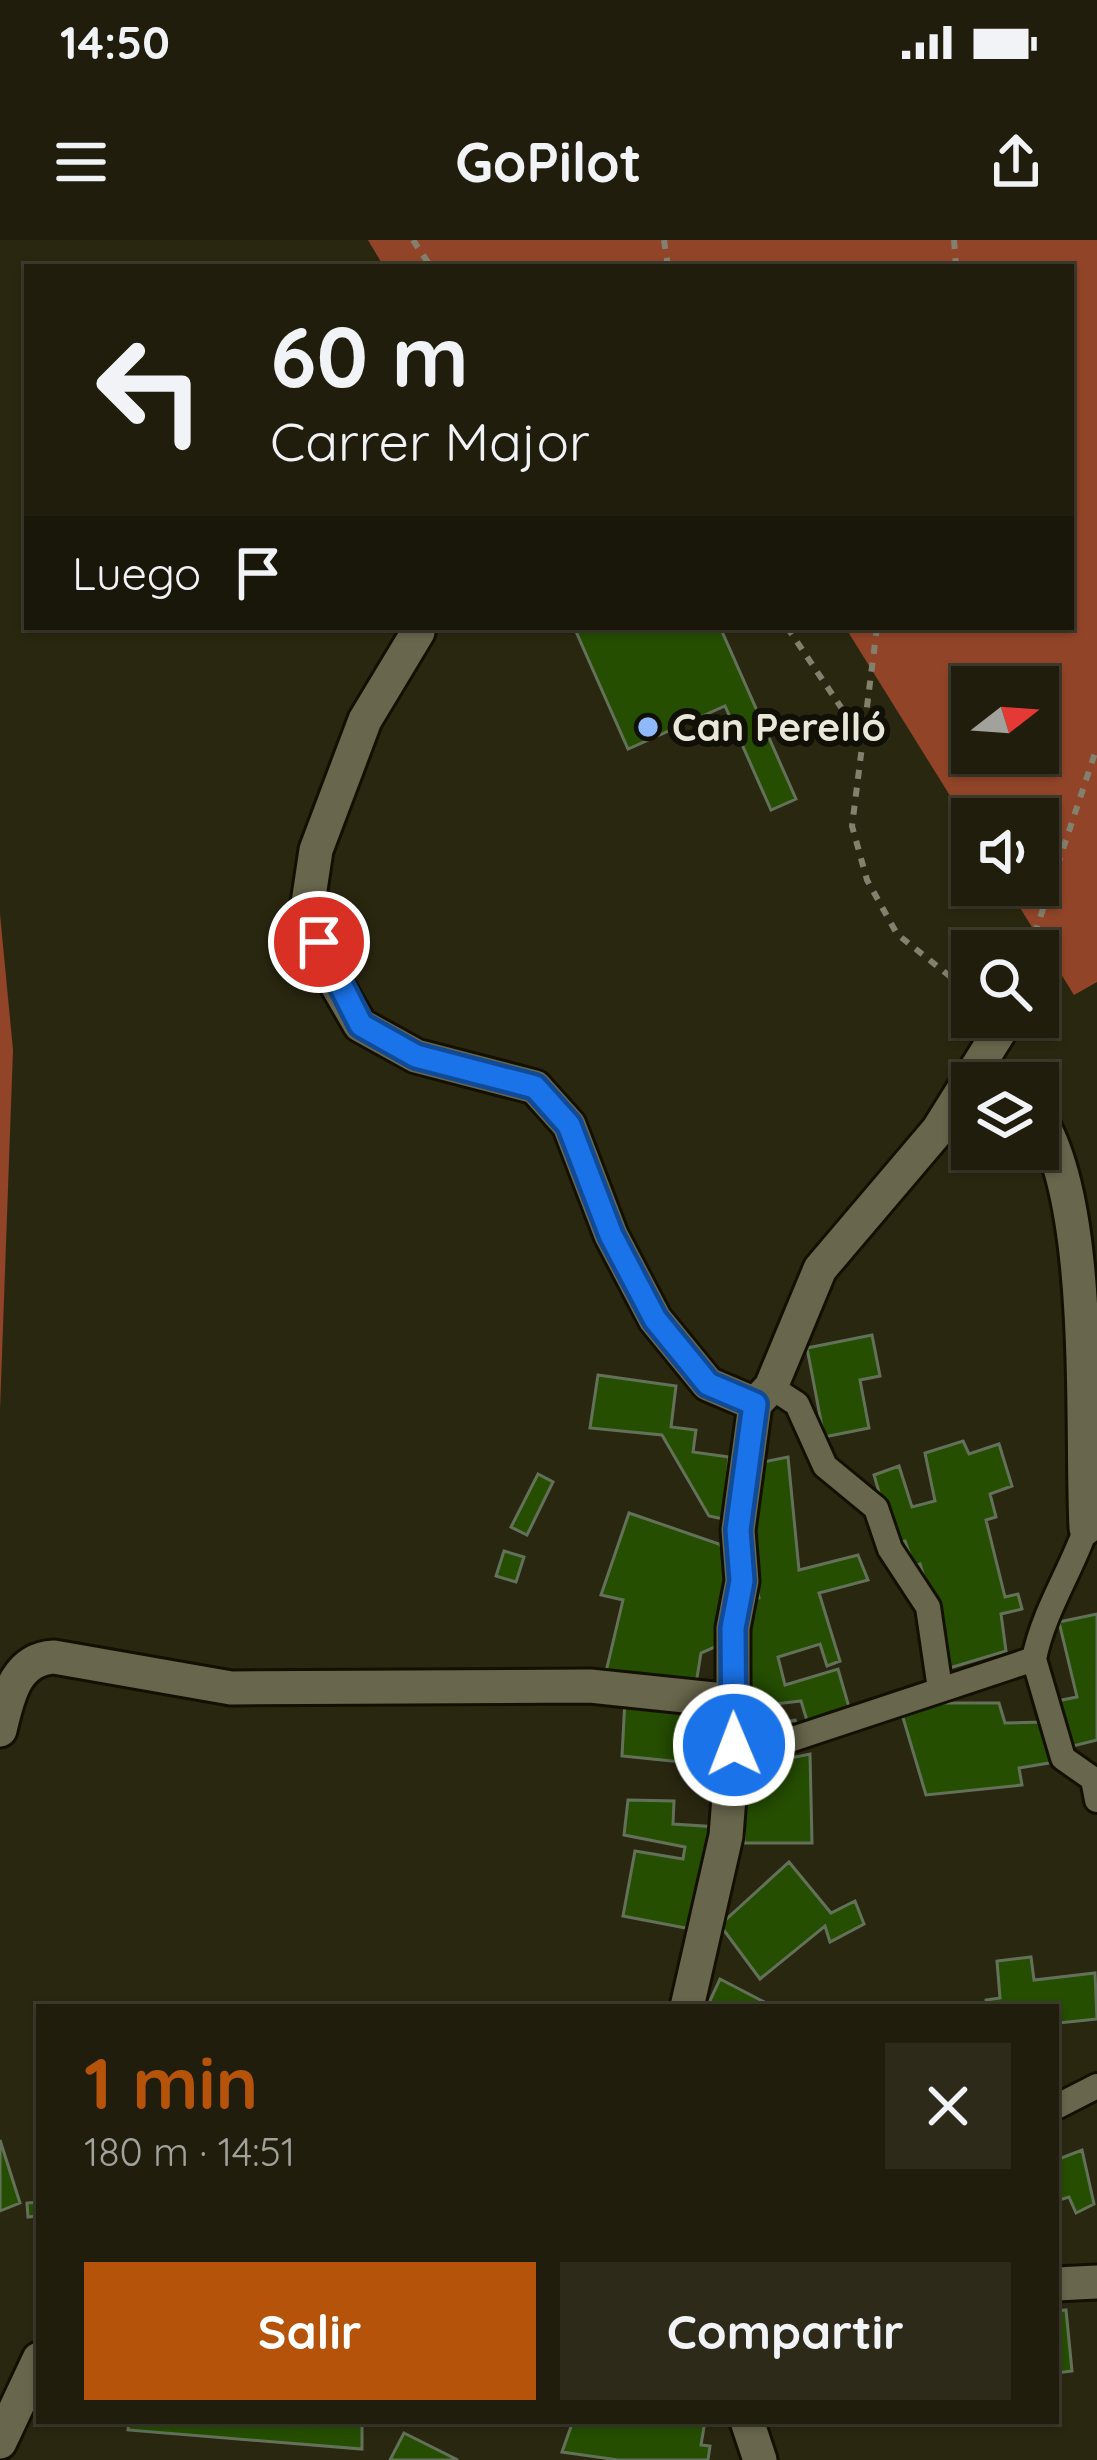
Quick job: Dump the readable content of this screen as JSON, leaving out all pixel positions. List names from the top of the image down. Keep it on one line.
{"places":["Can Perelló"],"north":"right","page":{"status":"14:50","header":"GoPilot","turn":["60 m","Carrer Major"],"then":"Luego","heading":["1 min","180 m · 14:51"],"buttons":["Salir","Compartir"]}}
